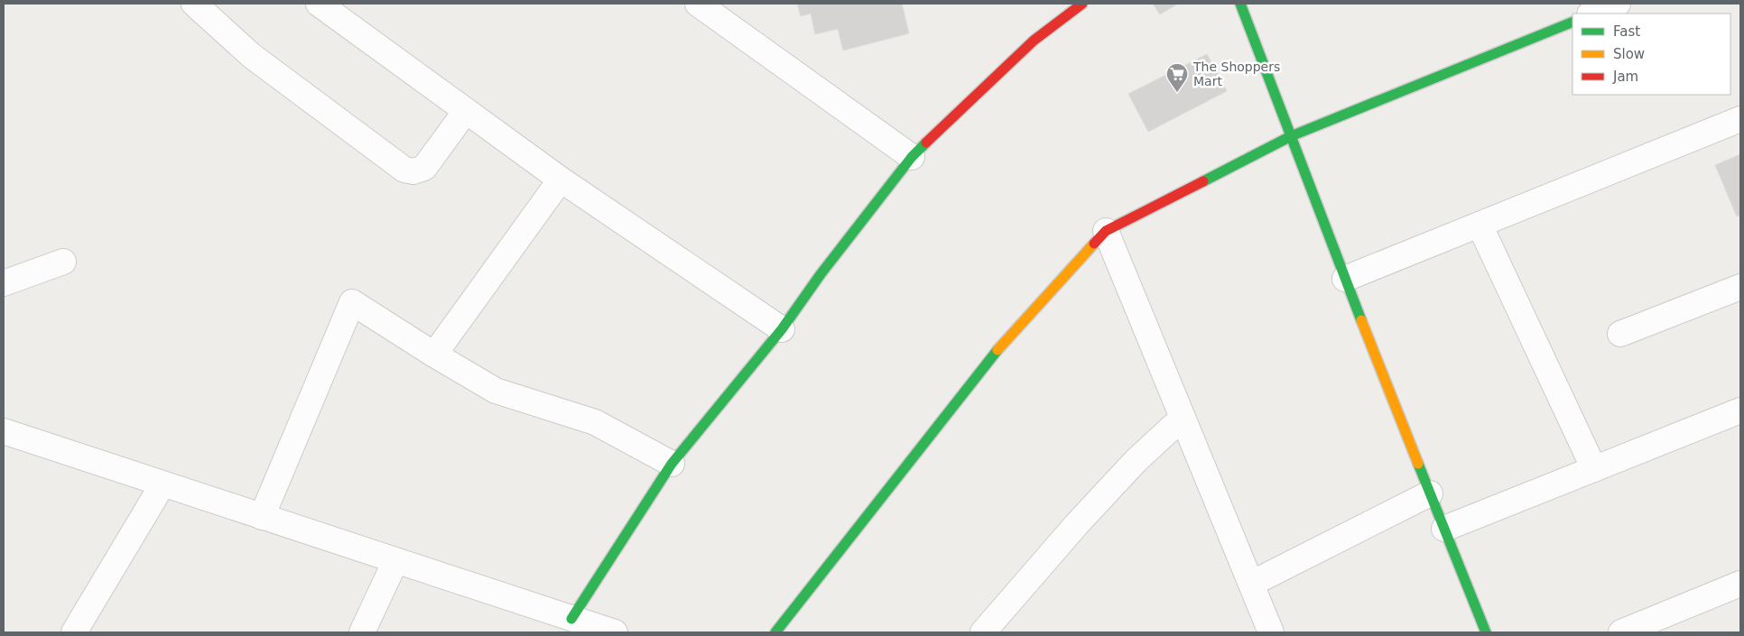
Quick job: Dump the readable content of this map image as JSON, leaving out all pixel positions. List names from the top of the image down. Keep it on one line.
{"places":{"supermarket":["The Shoppers Mart"]},"legend":["Fast","Slow","Jam"]}
